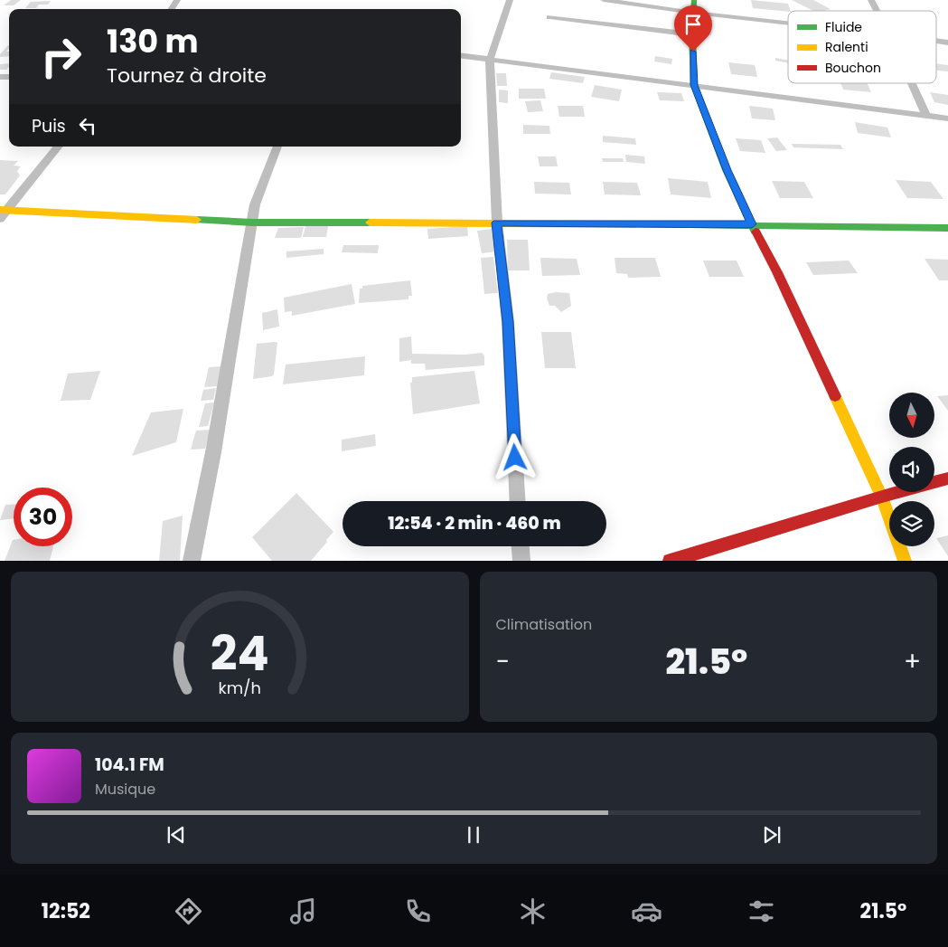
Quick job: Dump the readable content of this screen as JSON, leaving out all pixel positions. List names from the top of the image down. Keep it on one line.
{"legend":["Fluide","Ralenti","Bouchon"],"north":"bottom","page":{"turn":["130 m","Tournez à droite"],"then":"Puis","limit":"30","trip":"12:54 · 2 min · 460 m","tile":"Climatisation","heat":["−","21.5°","+"],"song":["104.1 FM","Musique"],"tabs":["12:52","21.5°"],"gauge":["24","km/h"]}}
